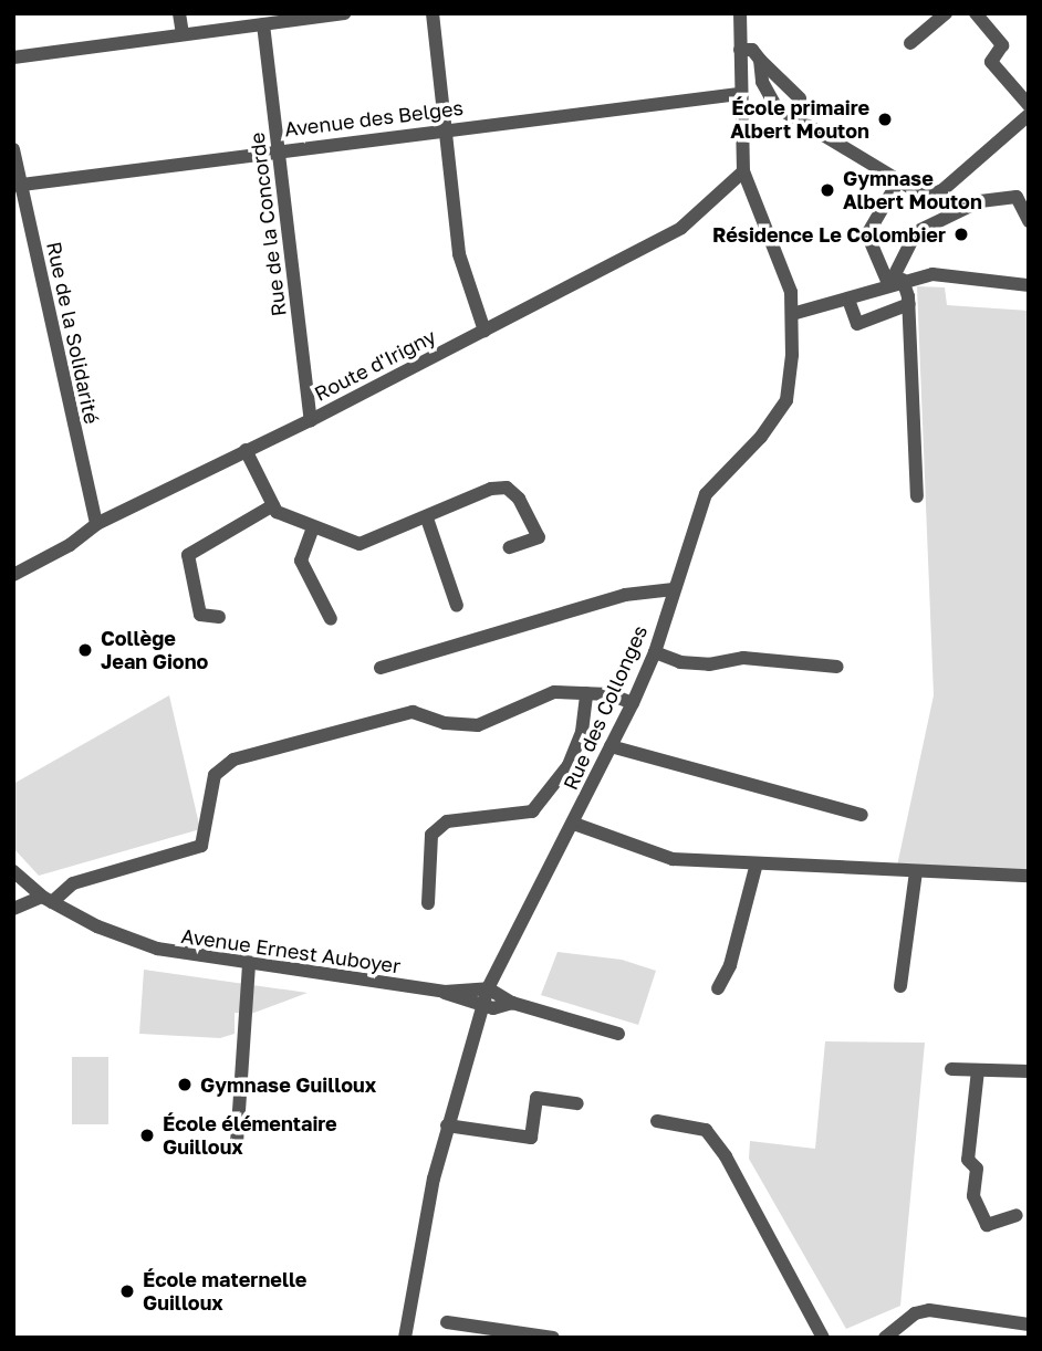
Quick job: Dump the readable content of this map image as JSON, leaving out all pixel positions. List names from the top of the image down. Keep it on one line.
{"streets":{"street":["Avenue des Belges","Rue de la Concorde","Rue de la Solidarité","Route d'Irigny","Rue des Collonges","Avenue Ernest Auboyer"]},"crossings":[["Avenue des Belges","Rue de la Concorde"],["Avenue des Belges","Rue de la Solidarité"],["Avenue des Belges","Rue des Collonges"],["Rue de la Concorde","Route d'Irigny"],["Rue de la Solidarité","Route d'Irigny"],["Route d'Irigny","Rue des Collonges"],["Rue des Collonges","Avenue Ernest Auboyer"]],"places":["École primaire Albert Mouton","Gymnase Albert Mouton","Résidence Le Colombier","Collège Jean Giono","Gymnase Guilloux","École élémentaire Guilloux","École maternelle Guilloux"]}
